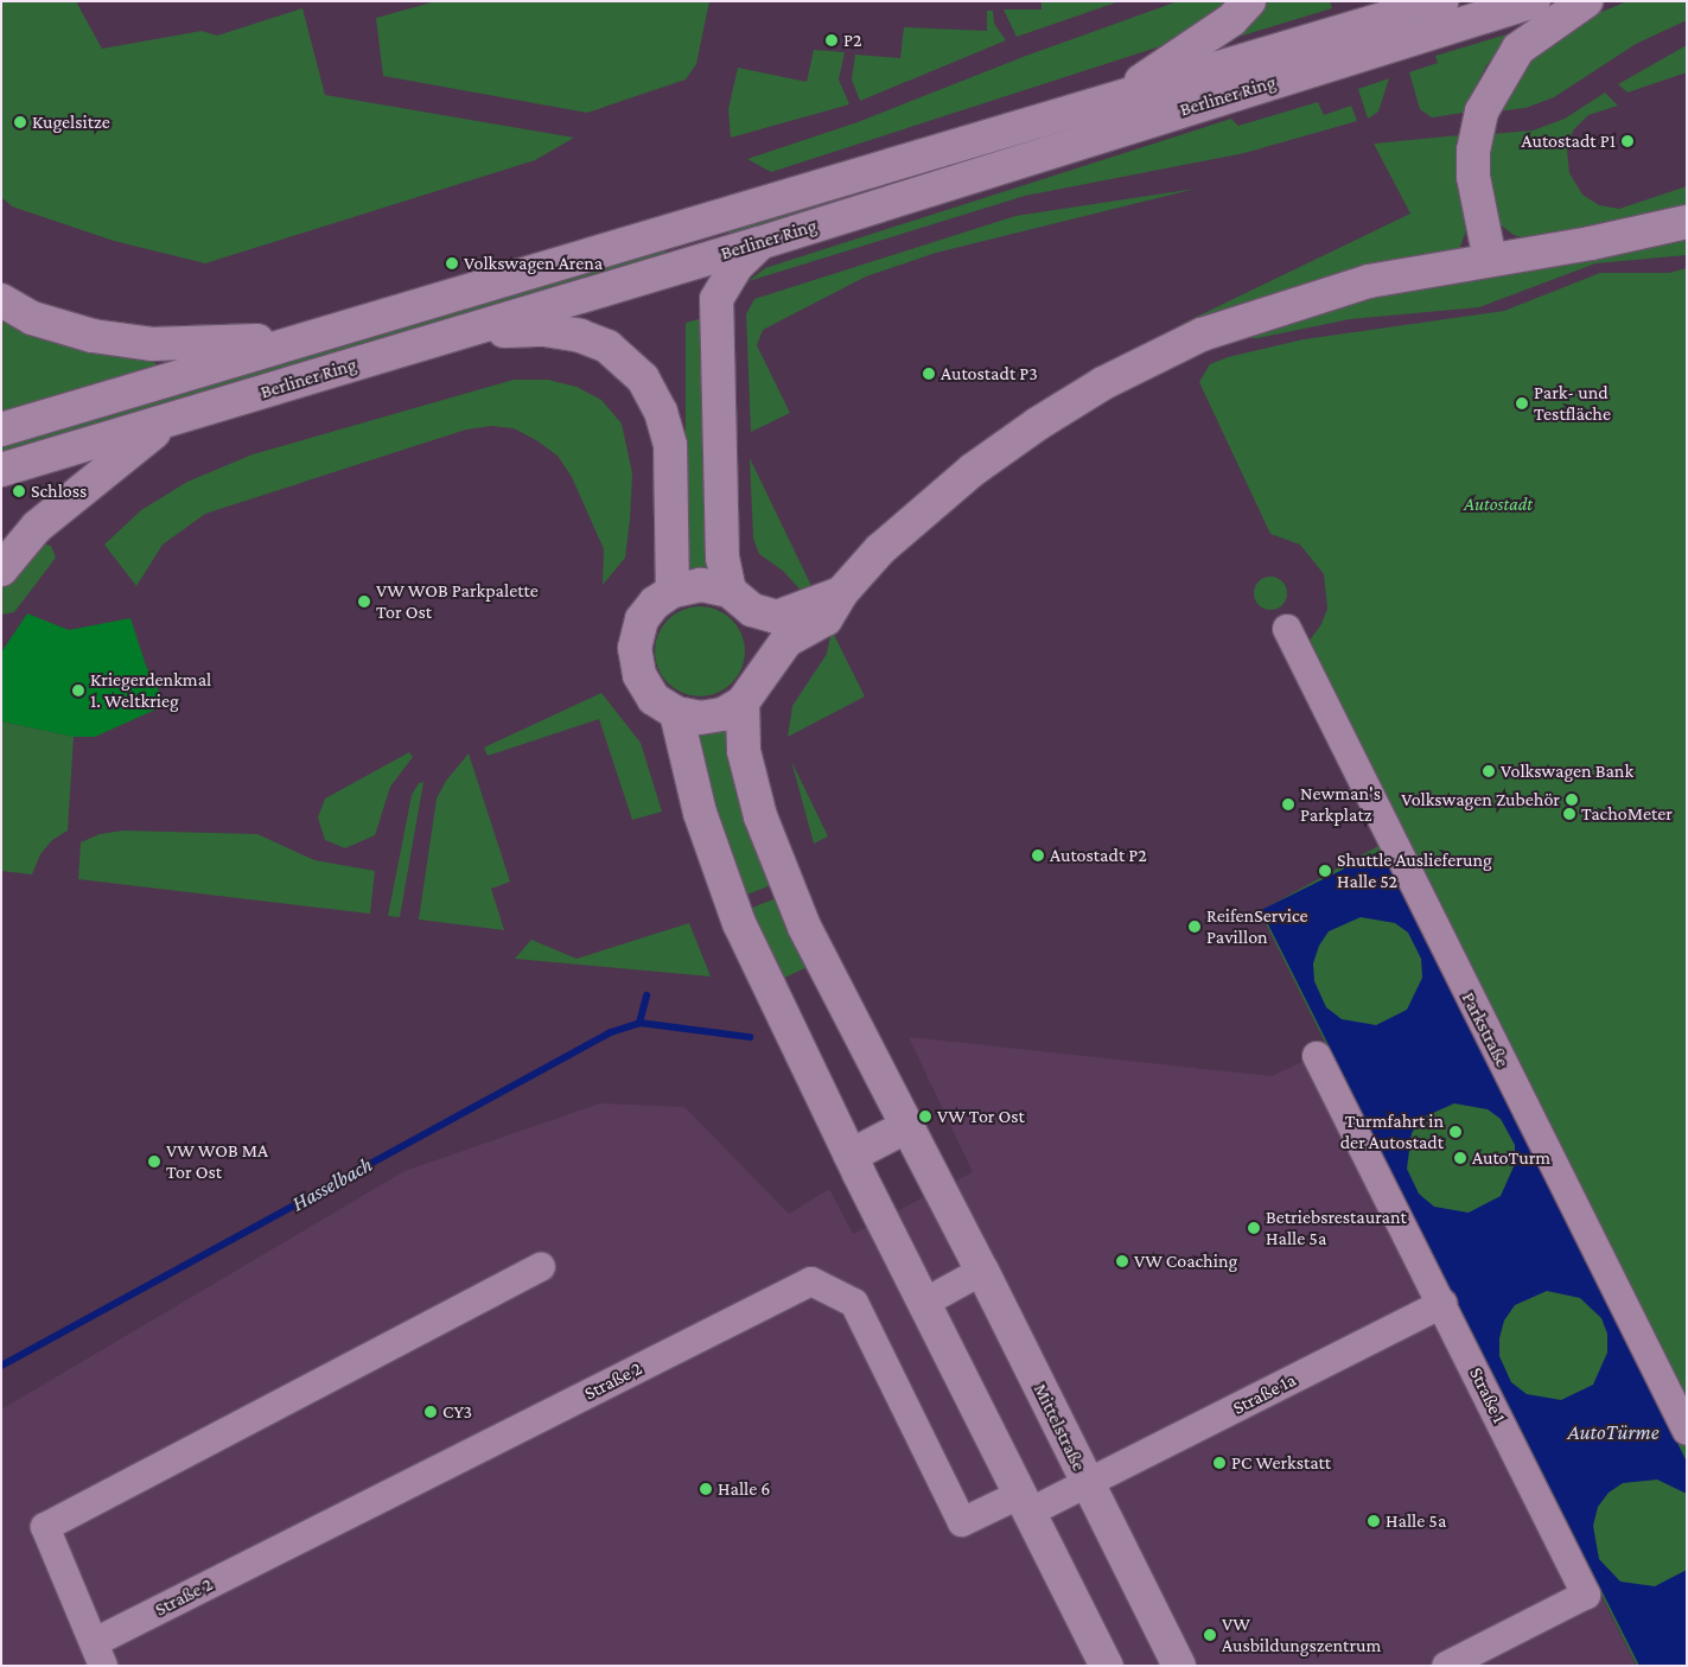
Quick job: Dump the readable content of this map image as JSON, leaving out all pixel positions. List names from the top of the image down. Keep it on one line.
{"streets":{"main road":["Berliner Ring","Mittelstraße"],"street":["Parkstraße","Straße 2","Straße 1a","Straße 1"]},"crossings":[["Straße 2","Straße 1a"],["Straße 1a","Straße 1"],["Straße 1a","Mittelstraße"]],"water":["Hasselbach","AutoTürme"],"parks":["Autostadt"],"places":["P2","Kugelsitze","Autostadt P1","Volkswagen Arena","Autostadt P3","Park- und Testfläche","Schloss","VW WOB Parkpalette Tor Ost","Kriegerdenkmal 1. Weltkrieg","Volkswagen Bank","Volkswagen Zubehör","Newman's Parkplatz","TachoMeter","Autostadt P2","Shuttle Auslieferung Halle 52","ReifenService Pavillon","VW Tor Ost","Turmfahrt in der Autostadt","AutoTurm","VW WOB MA Tor Ost","Betriebsrestaurant Halle 5a","VW Coaching","CY3","PC Werkstatt","Halle 6","Halle 5a","VW Ausbildungszentrum"]}
